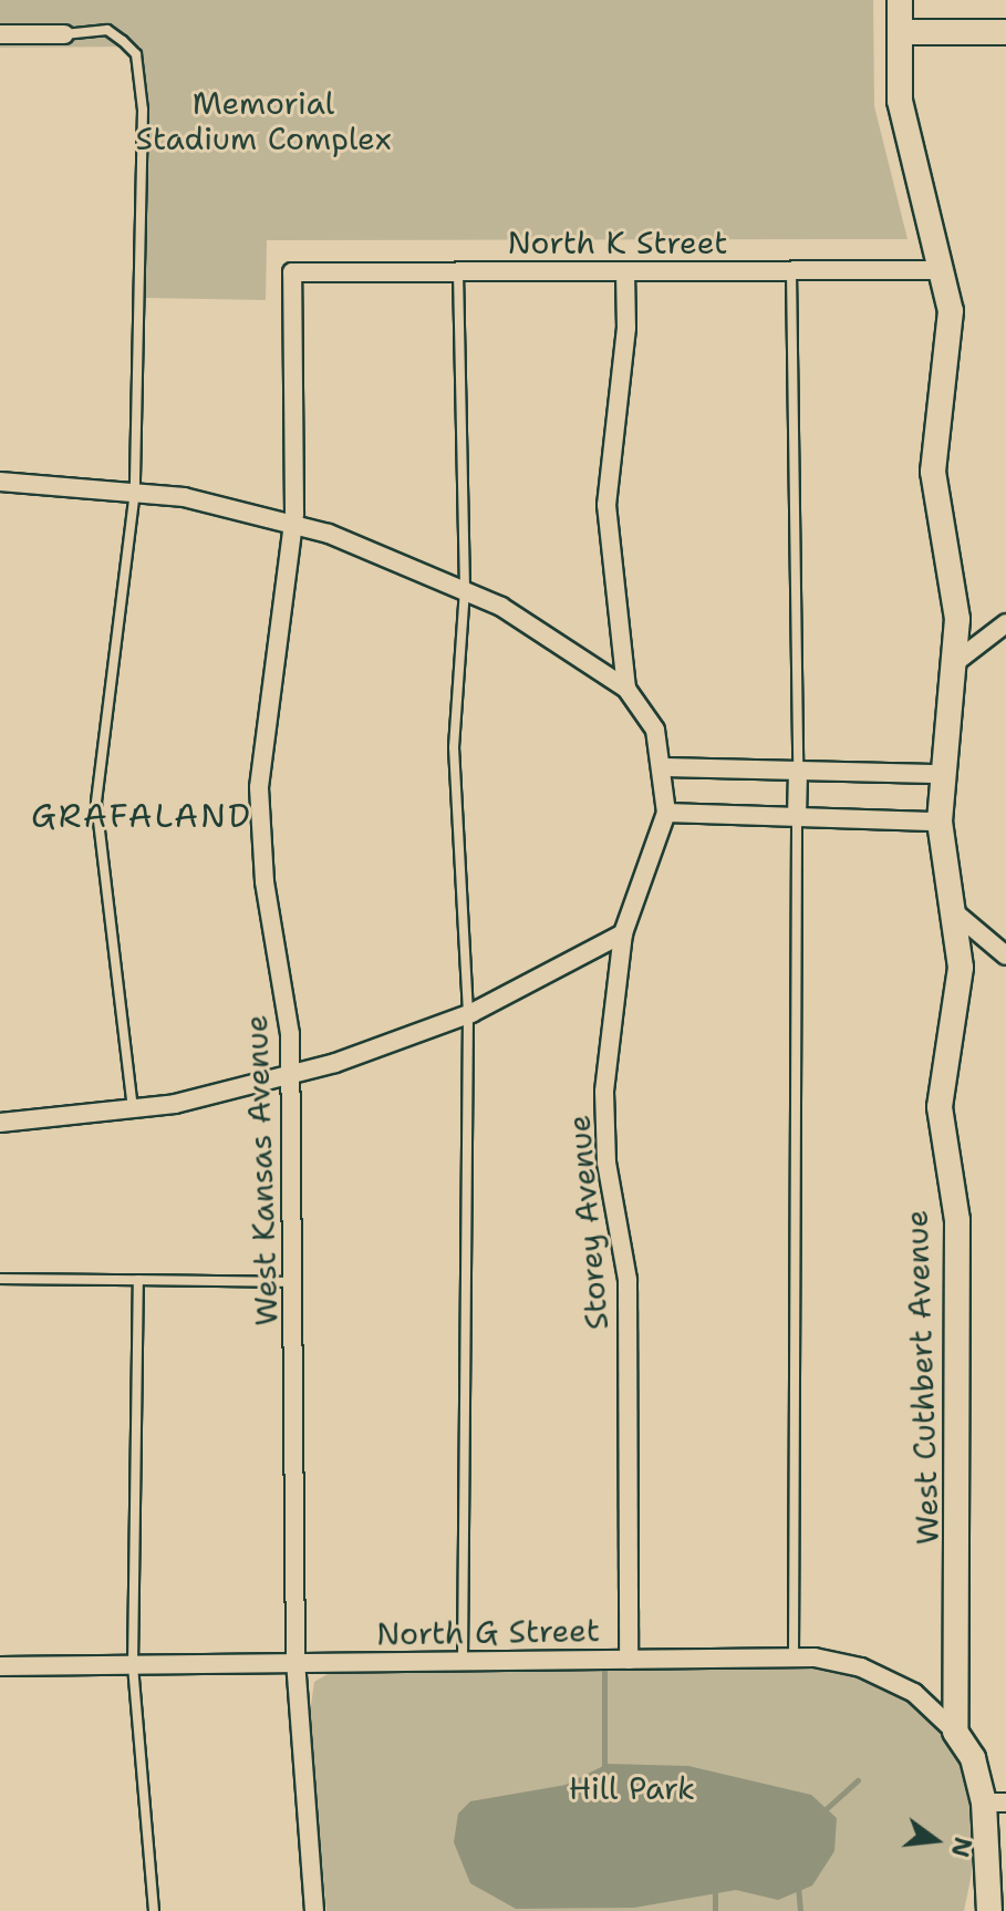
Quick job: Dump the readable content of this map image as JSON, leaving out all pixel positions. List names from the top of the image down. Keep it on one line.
{"streets":{"street":["North K Street","West Kansas Avenue","Storey Avenue","West Cuthbert Avenue","North G Street"]},"crossings":[["North K Street","West Kansas Avenue"],["North K Street","Storey Avenue"],["North K Street","West Cuthbert Avenue"],["West Kansas Avenue","North G Street"],["Storey Avenue","North G Street"],["West Cuthbert Avenue","North G Street"]],"districts":["GRAFALAND"],"parks":["Memorial Stadium Complex","Hill Park"],"north":"right"}
